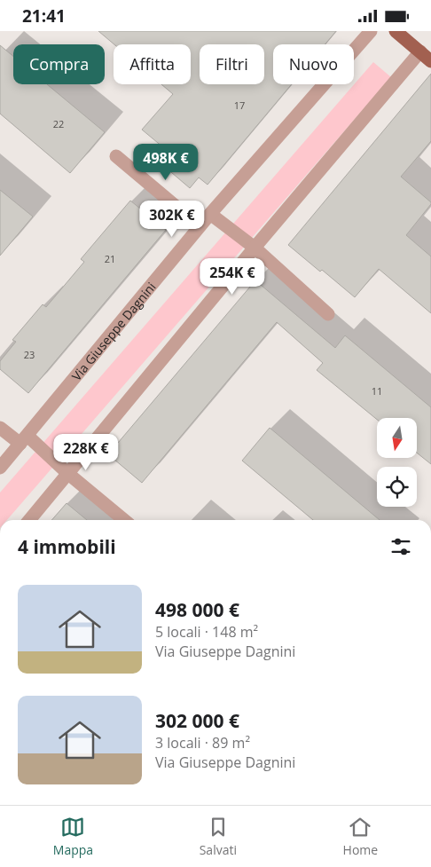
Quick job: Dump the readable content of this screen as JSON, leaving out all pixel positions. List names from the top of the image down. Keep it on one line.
{"streets":{"street":["Via Giuseppe Dagnini"]},"house_numbers":["17","22","21","23","11"],"north":"bottom","page":{"status":"21:41","chip":["Compra","Affitta","Filtri","Nuovo"],"price":["498K €","302K €","254K €","228K €"],"heading":"4 immobili","list":[{"name":"498 000 €","note":"5 locali · 148 m² · Via Giuseppe Dagnini"},{"name":"302 000 €","note":"3 locali · 89 m² · Via Giuseppe Dagnini"}],"tabs":["Mappa","Salvati","Home"]}}
